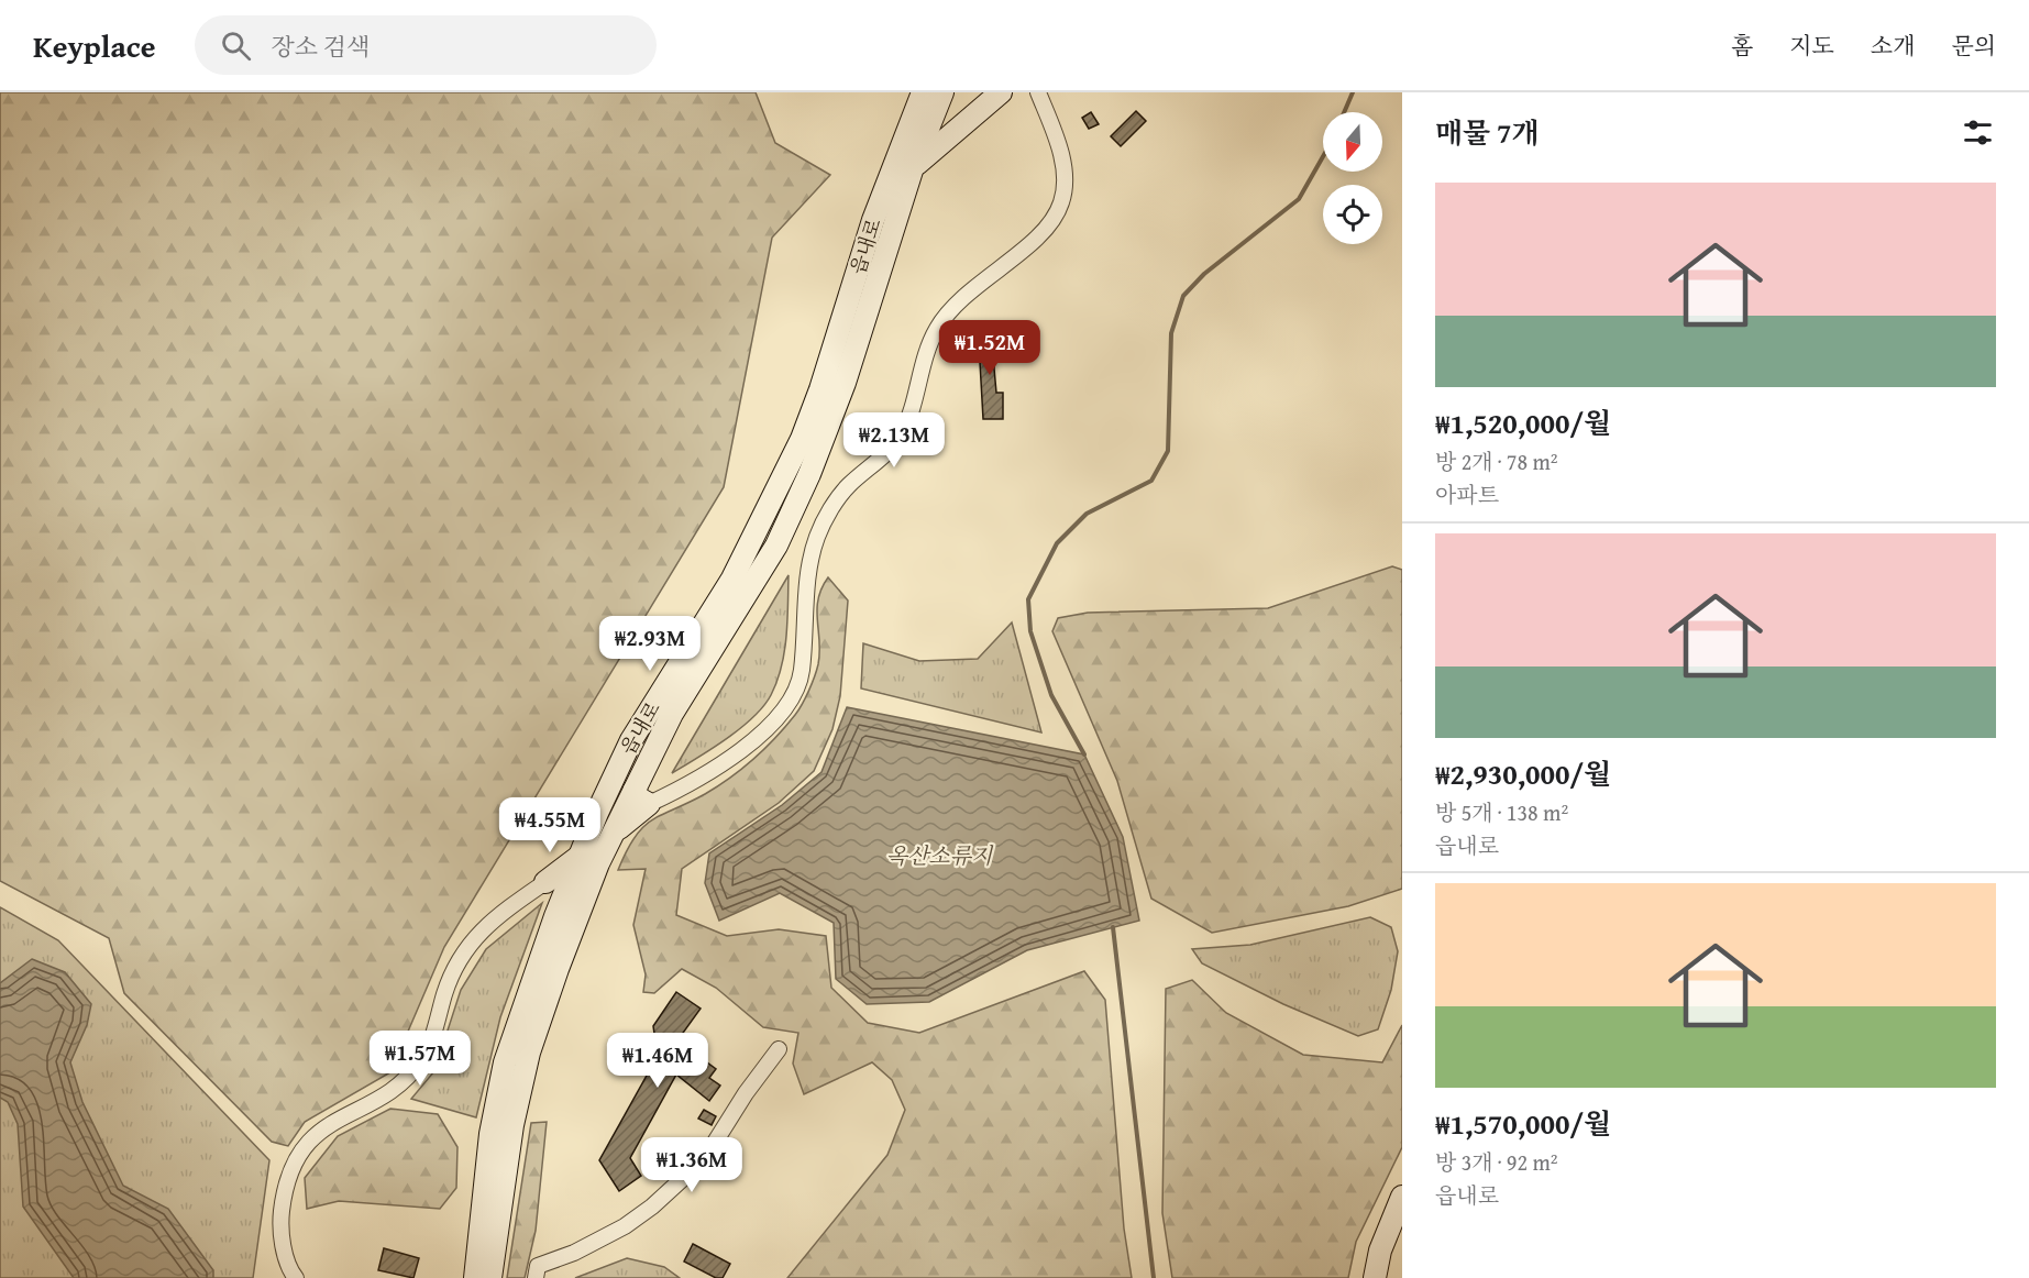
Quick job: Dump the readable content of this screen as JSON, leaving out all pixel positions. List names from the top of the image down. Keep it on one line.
{"streets":{"street":["읍내로"]},"water":["옥산소류지"],"north":"bottom","page":{"header":"Keyplace","search":"장소 검색","nav":["홈","지도","소개","문의"],"heading":"매물 7개","list":[{"name":"₩1,520,000/월","note":"방 2개 · 78 m² · 아파트"},{"name":"₩2,930,000/월","note":"방 5개 · 138 m² · 읍내로"},{"name":"₩1,570,000/월","note":"방 3개 · 92 m² · 읍내로"}],"price":["₩1.52M","₩2.13M","₩2.93M","₩4.55M","₩1.57M","₩1.46M","₩1.36M"]}}
